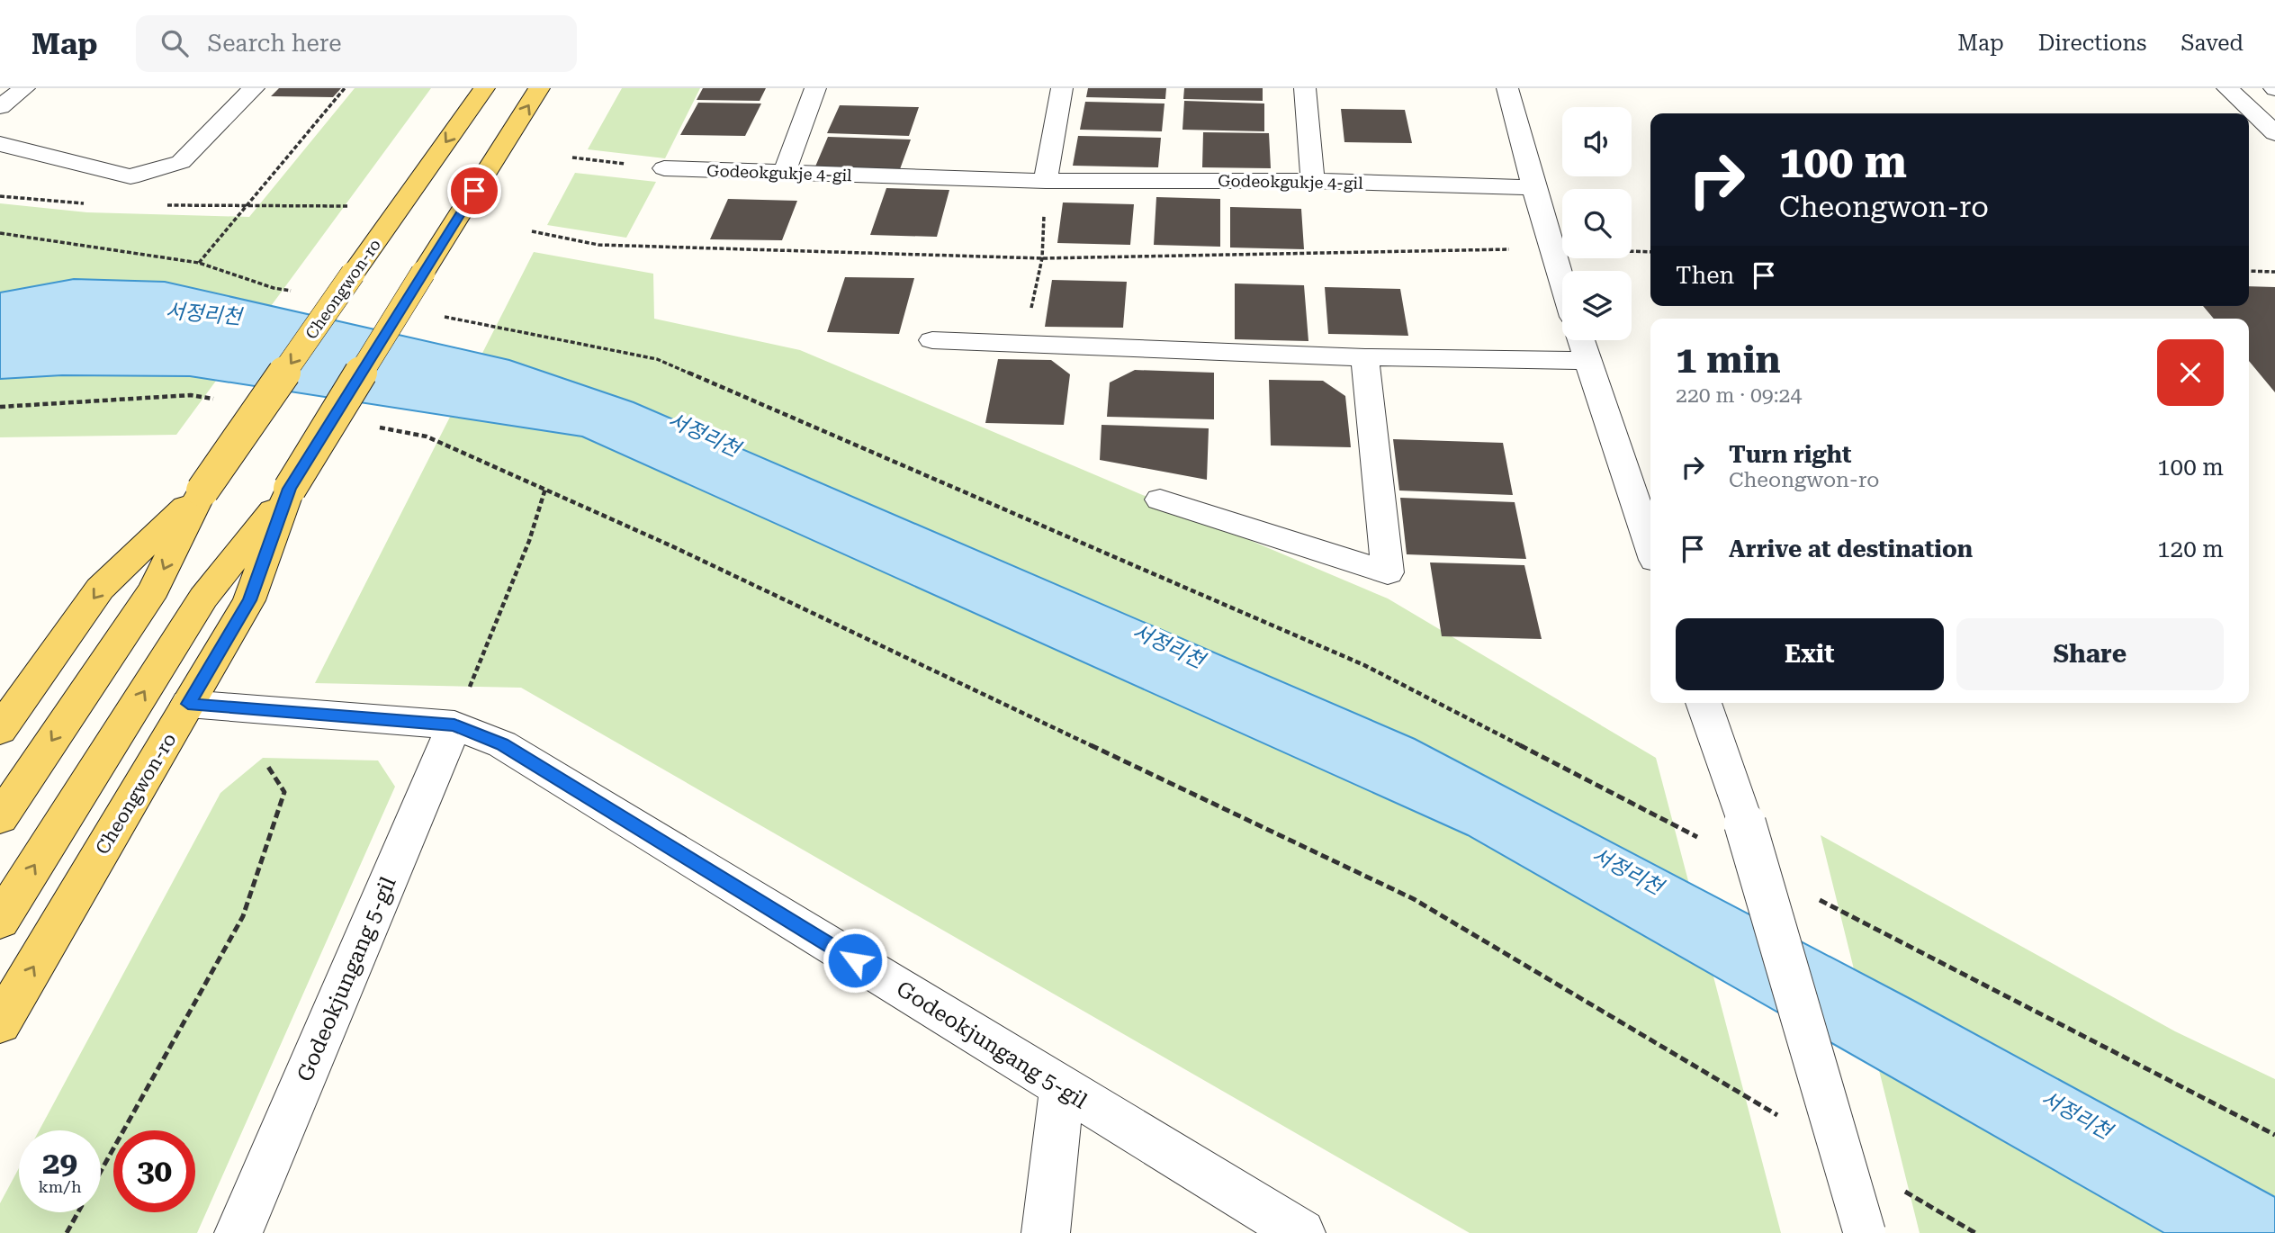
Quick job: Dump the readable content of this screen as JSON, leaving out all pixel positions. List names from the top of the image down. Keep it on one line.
{"streets":{"main road":["Cheongwon-ro"],"street":["Godeokgukje 4-gil","Godeokjungang 5-gil"]},"crossings":[["Cheongwon-ro","Godeokjungang 5-gil"]],"water":["서정리천"],"page":{"header":"Map","search":"Search here","nav":["Map","Directions","Saved"],"turn":["100 m","Cheongwon-ro"],"then":"Then","heading":["1 min","220 m · 09:24"],"list":[{"name":"Turn right","note":"Cheongwon-ro","value":"100 m"},{"name":"Arrive at destination","value":"120 m"}],"buttons":["Exit","Share"],"speed":"29 km/h","limit":"30"}}
